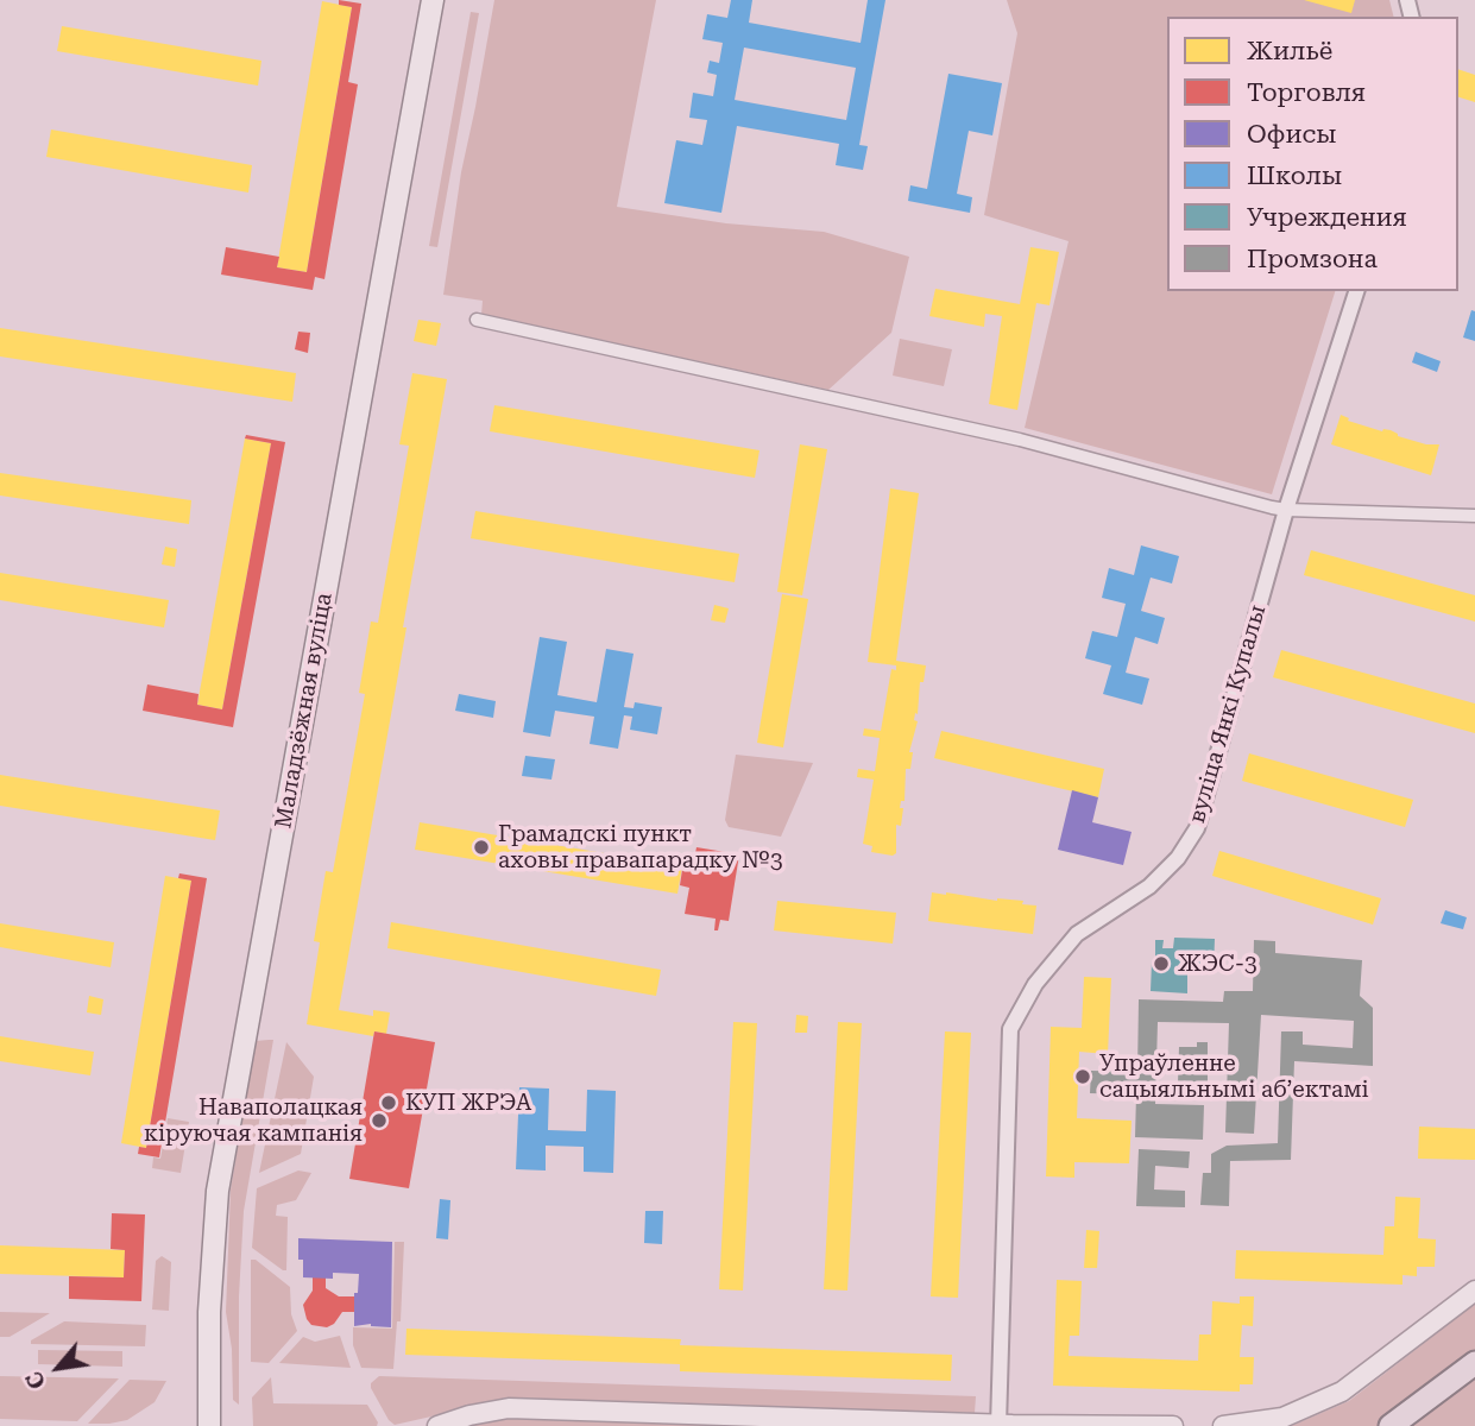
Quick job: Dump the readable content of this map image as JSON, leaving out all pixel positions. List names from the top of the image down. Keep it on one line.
{"streets":{"main road":["Маладзёжная вуліца"],"street":["вуліца Янкі Купалы"]},"places":["Грамадскі пункт аховы правапарадку №3","ЖЭС-3","Упраўленне сацыяльнымі абʼектамі","КУП ЖРЭА","Наваполацкая кіруючая кампанія"],"legend":["Жильё","Торговля","Офисы","Школы","Учреждения","Промзона"],"north":"bottom left"}
